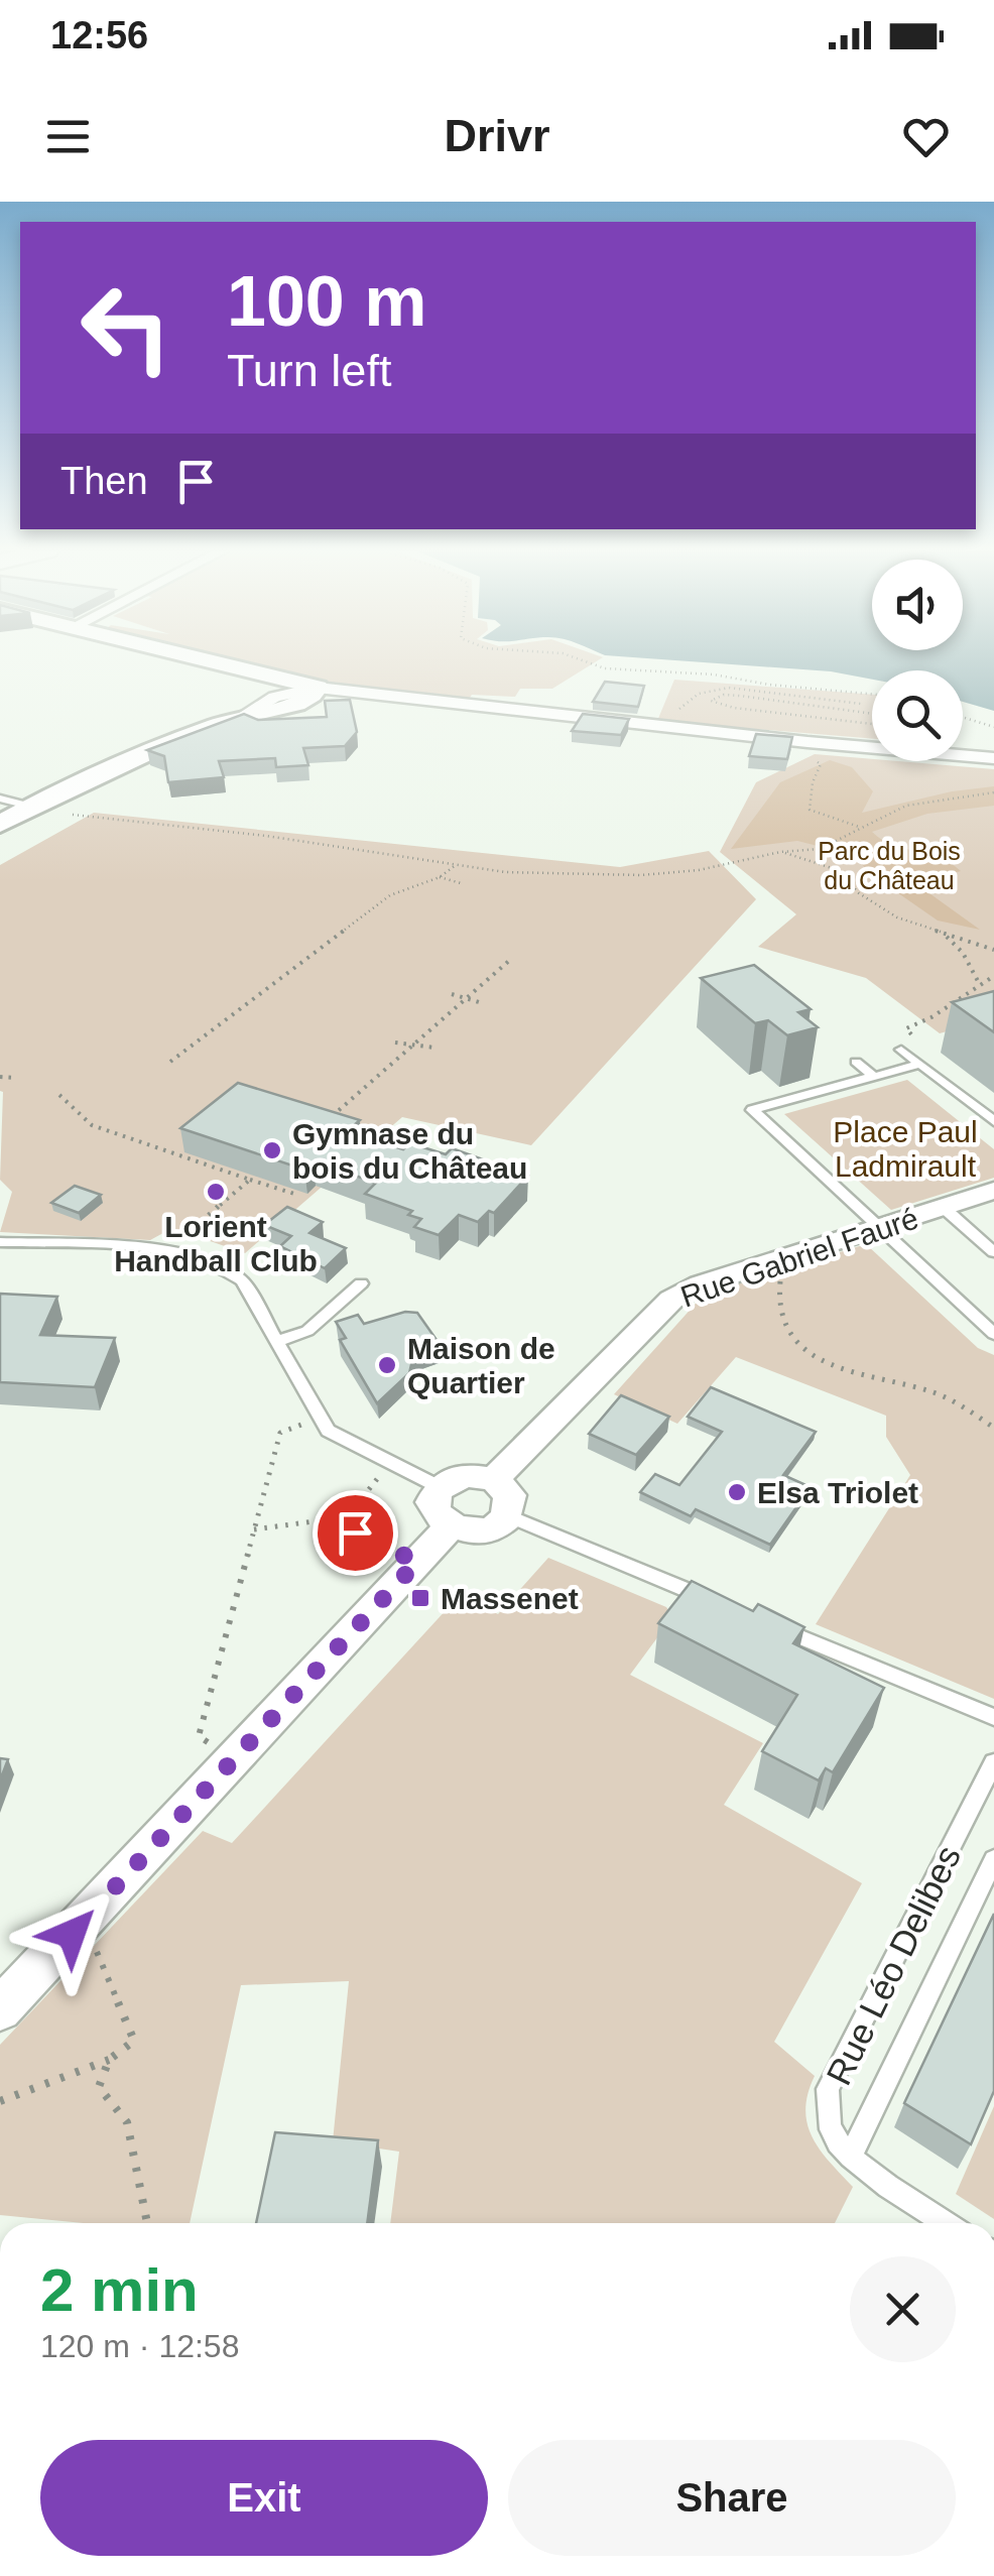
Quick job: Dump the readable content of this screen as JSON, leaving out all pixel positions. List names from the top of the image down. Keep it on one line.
{"streets":{"street":["Rue Gabriel Fauré"],"lane":["Rue Léo Delibes"]},"parks":["Parc du Bois du Château","Place Paul Ladmirault"],"places":{"other":["Gymnase du bois du Château","Lorient Handball Club","Maison de Quartier","Elsa Triolet"],"transit":["Massenet"]},"page":{"status":"12:56","header":"Drivr","turn":["100 m","Turn left"],"then":"Then","heading":["2 min","120 m · 12:58"],"buttons":["Exit","Share"]}}
